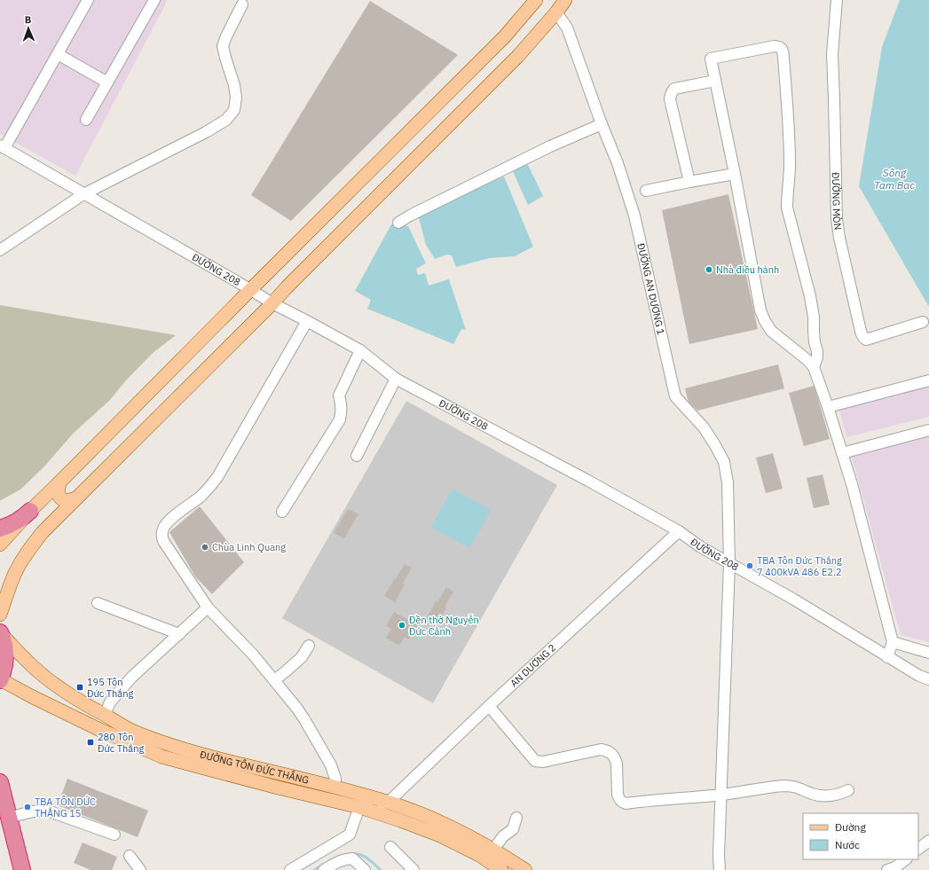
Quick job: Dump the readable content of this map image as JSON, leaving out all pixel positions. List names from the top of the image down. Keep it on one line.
{"streets":{"main road":["ĐƯỜNG TÔN ĐỨC THẮNG"],"street":["ĐƯỜNG MÒN","ĐƯỜNG 208","ĐƯỜNG AN DƯƠNG 1","AN DƯƠNG 2"]},"crossings":[["ĐƯỜNG 208","ĐƯỜNG AN DƯƠNG 1"],["ĐƯỜNG 208","AN DƯƠNG 2"],["AN DƯƠNG 2","ĐƯỜNG TÔN ĐỨC THẮNG"]],"water":["Sông Tam Bạc"],"places":{"other":["Nhà điều hành","Chùa Linh Quang","TBA Tôn Đức Thắng 7 400kVA 486 E2.2","Đền thờ Nguyễn Đức Cảnh","TBA TÔN ĐỨC THẮNG 15"],"transit":["195 Tôn Đức Thắng","280 Tôn Đức Thắng"]},"legend":["Đường","Nước"],"north":"top"}
